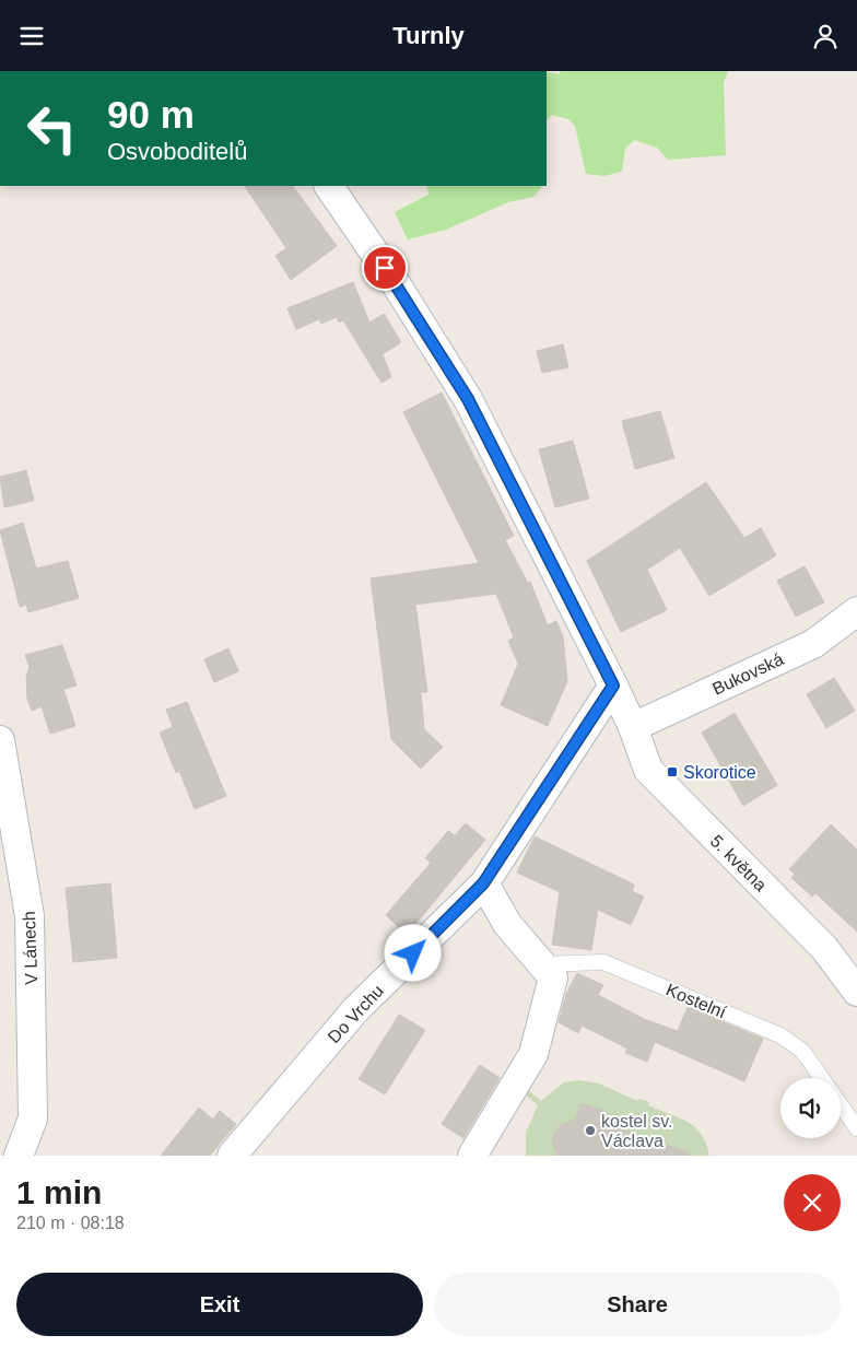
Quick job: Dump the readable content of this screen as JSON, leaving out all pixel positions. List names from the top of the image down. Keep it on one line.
{"streets":{"street":["Bukovská","5. května","V Lánech","Do Vrchu"],"lane":["Kostelní"]},"crossings":[["Bukovská","5. května"],["5. května","Do Vrchu"]],"places":{"transit":["Skorotice"],"other":["kostel sv. Václava"]},"page":{"header":"Turnly","turn":["90 m","Osvoboditelů"],"heading":["1 min","210 m · 08:18"],"buttons":["Exit","Share"]}}
